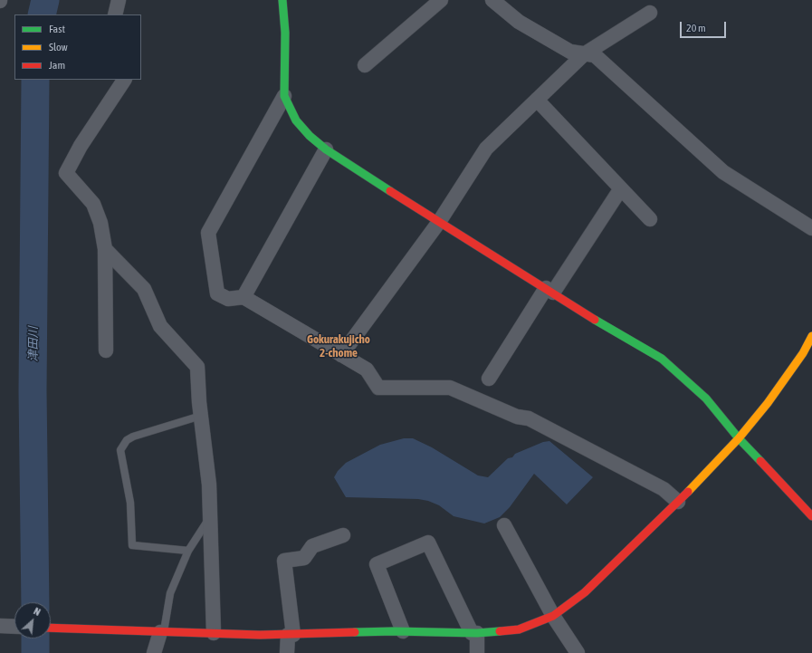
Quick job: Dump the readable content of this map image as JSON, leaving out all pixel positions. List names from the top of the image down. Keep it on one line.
{"districts":["Gokurakujicho 2-chome"],"water":["津田川"],"legend":["Fast","Slow","Jam"],"scale_bar":"20 m","north":"top right"}
